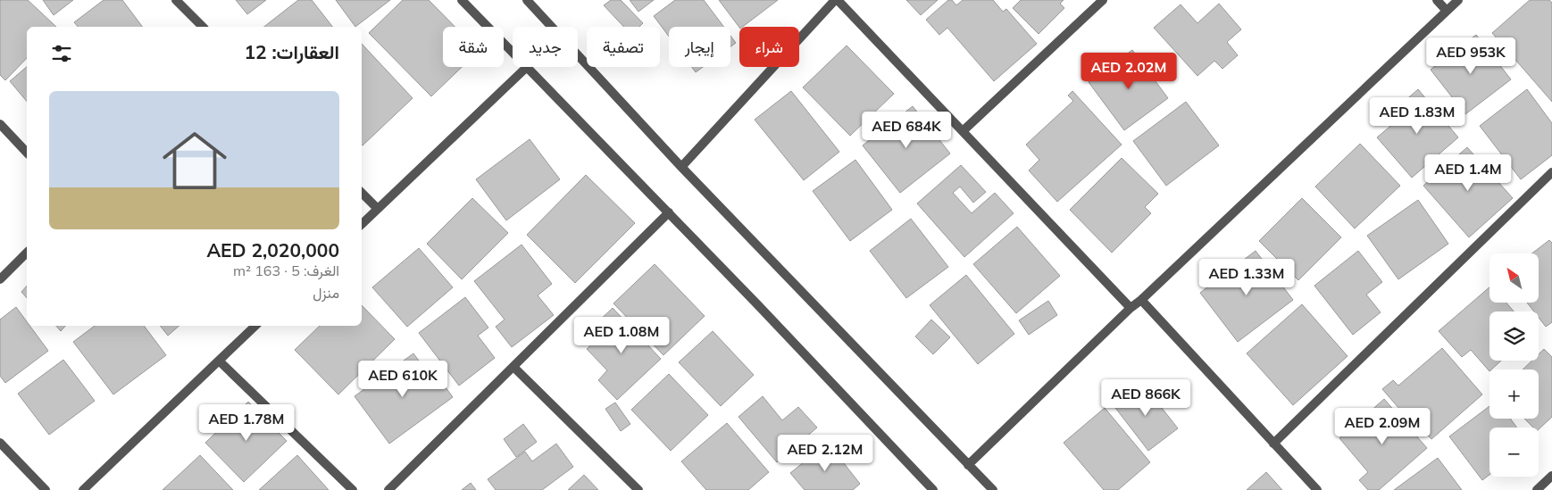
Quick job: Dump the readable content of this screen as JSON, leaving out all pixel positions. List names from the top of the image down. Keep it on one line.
{"north":"top left","page":{"chip":["شراء","إيجار","تصفية","جديد","شقة"],"heading":"العقارات: 12","price":["AED 953K","AED 2.02M","AED 1.83M","AED 684K","AED 1.4M","AED 1.33M","AED 1.08M","AED 610K","AED 866K","AED 1.78M","AED 2.09M","AED 2.12M"],"list":[{"name":"AED 2,020,000","note":"الغرف: 5 · 163 m² · منزل"}],"map_buttons":["+","−"]}}
